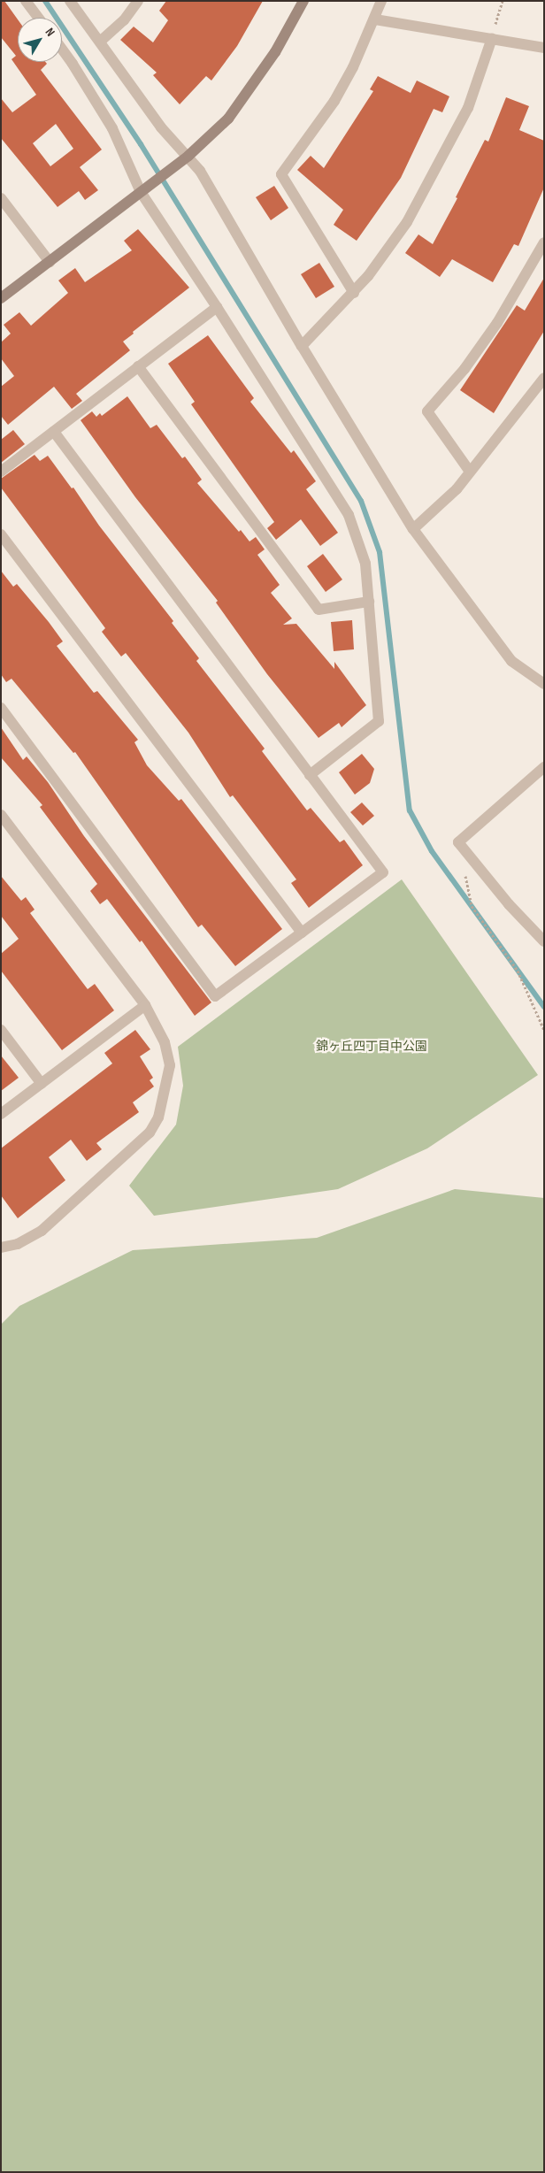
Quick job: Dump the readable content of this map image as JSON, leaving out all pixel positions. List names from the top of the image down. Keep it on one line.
{"parks":["錦ヶ丘四丁目中公園"],"north":"top right"}
